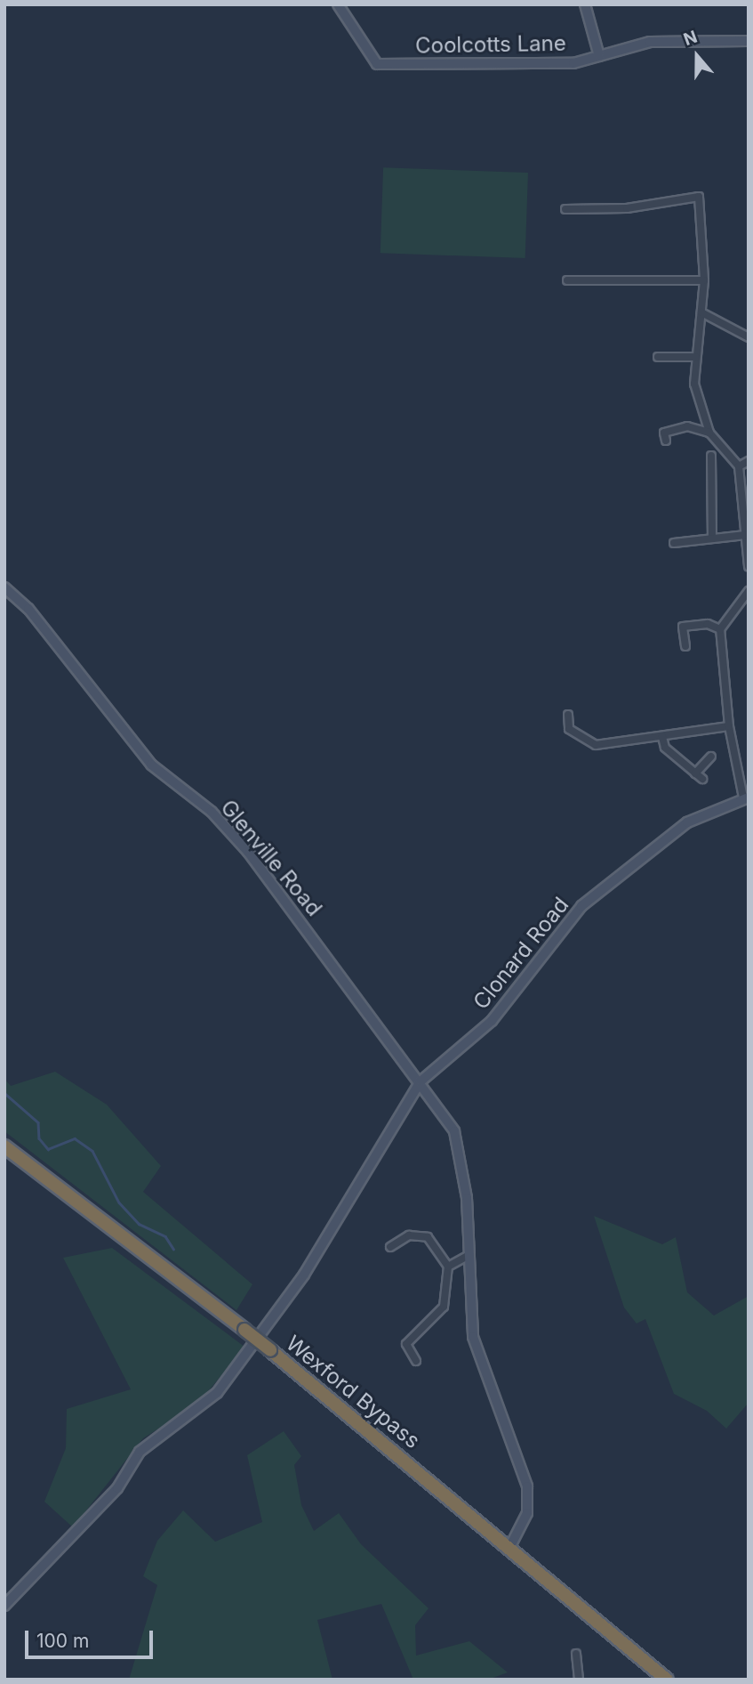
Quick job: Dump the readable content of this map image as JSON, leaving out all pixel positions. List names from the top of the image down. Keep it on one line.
{"streets":{"highway":["Wexford Bypass"],"street":["Coolcotts Lane","Glenville Road","Clonard Road"]},"crossings":[["Glenville Road","Clonard Road"],["Glenville Road","Wexford Bypass"]],"scale_bar":"100 m","north":"top"}
